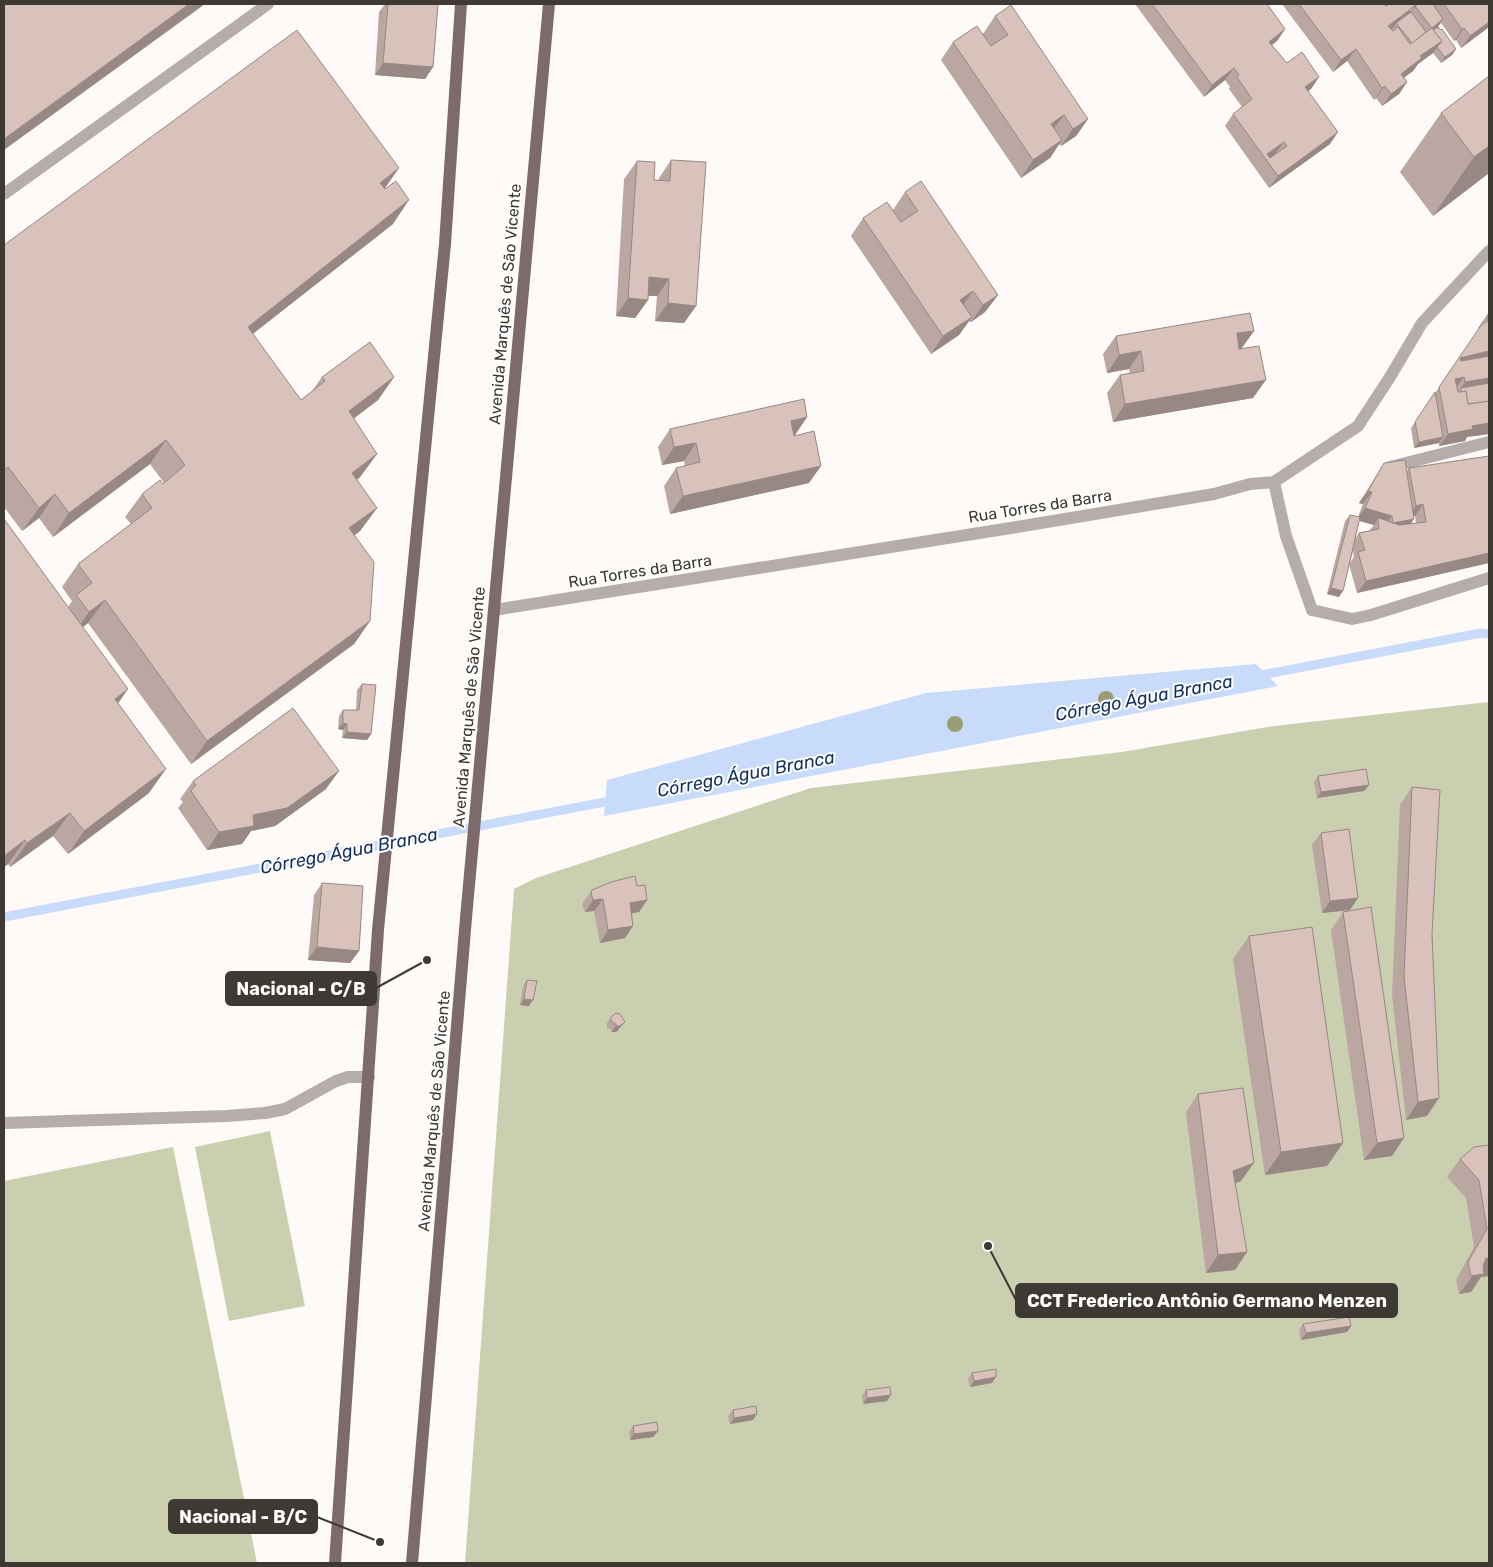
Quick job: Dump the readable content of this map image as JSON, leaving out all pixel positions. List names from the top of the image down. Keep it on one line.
{"streets":{"main road":["Avenida Marquês de São Vicente"],"street":["Rua Torres da Barra"]},"crossings":[["Avenida Marquês de São Vicente","Rua Torres da Barra"]],"water":["Córrego Água Branca"],"places":["Nacional - C/B","CCT Frederico Antônio Germano Menzen","Nacional - B/C"]}
